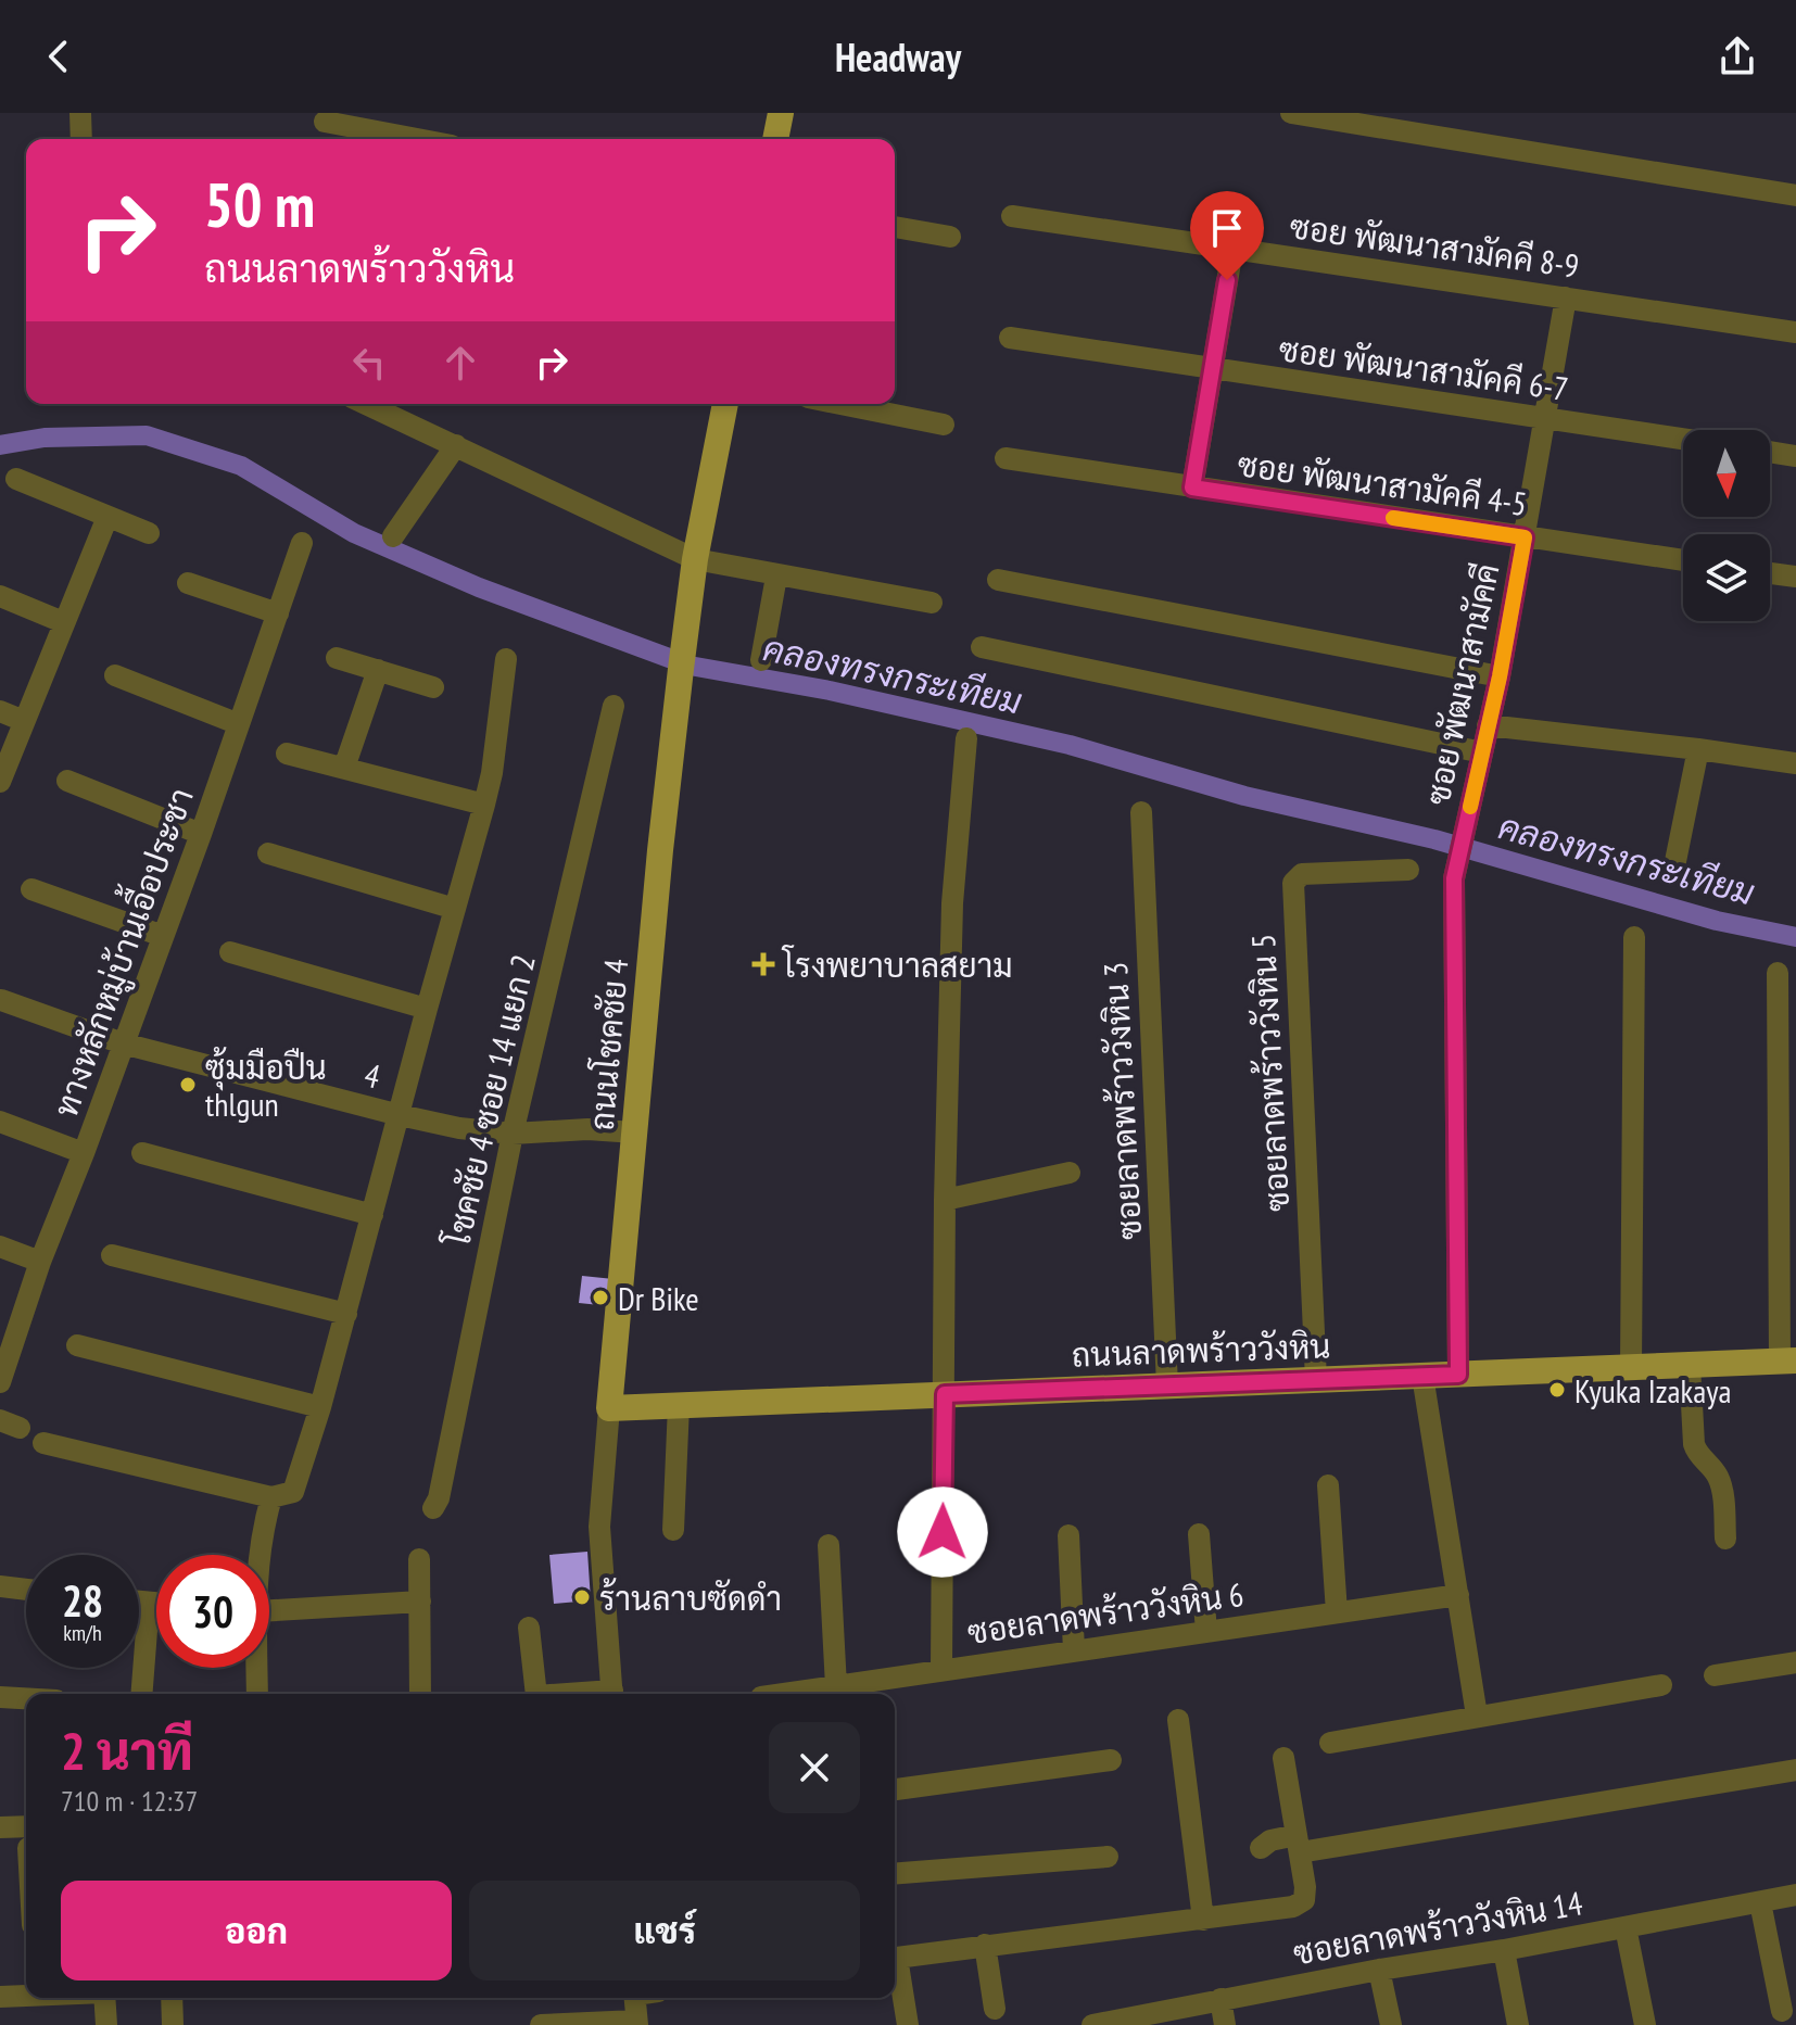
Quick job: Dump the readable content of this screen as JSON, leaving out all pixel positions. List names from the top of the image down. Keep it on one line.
{"streets":{"main road":["ถนนโชคชัย 4","ถนนลาดพร้าววังหิน"],"street":["ซอย พัฒนาสามัคคี 8-9","ซอย พัฒนาสามัคคี 6-7","ซอย พัฒนาสามัคคี 4-5","ซอย พัฒนาสามัคคี","ทางหลักหมู่บ้านเอื้อประชา","ซอยลาดพร้าววังหิน 5","4","โชคชัย 4 ซอย 14 แยก 2","ซอยลาดพร้าววังหิน 3","ซอยลาดพร้าววังหิน 6","ซอยลาดพร้าววังหิน 14"]},"crossings":[["ซอย พัฒนาสามัคคี 8-9","ซอย พัฒนาสามัคคี"],["ซอย พัฒนาสามัคคี 6-7","ซอย พัฒนาสามัคคี"],["ซอย พัฒนาสามัคคี 4-5","ซอย พัฒนาสามัคคี"],["ซอย พัฒนาสามัคคี","ถนนลาดพร้าววังหิน"],["ทางหลักหมู่บ้านเอื้อประชา","4"],["ถนนโชคชัย 4","4"],["ถนนโชคชัย 4","ถนนลาดพร้าววังหิน"],["ซอยลาดพร้าววังหิน 5","ถนนลาดพร้าววังหิน"],["4","โชคชัย 4 ซอย 14 แยก 2"],["ซอยลาดพร้าววังหิน 3","ถนนลาดพร้าววังหิน"]],"water":["คลองทรงกระเทียม"],"places":{"health":["โรงพยาบาลสยาม"],"other":["ซุ้มมือปืน thlgun","Dr Bike","Kyuka Izakaya","ร้านลาบซัดดำ"]},"north":"bottom","page":{"header":"Headway","turn":["50 m","ถนนลาดพร้าววังหิน"],"speed":"28 km/h","limit":"30","heading":["2 นาที","710 m · 12:37"],"buttons":["ออก","แชร์"]}}
